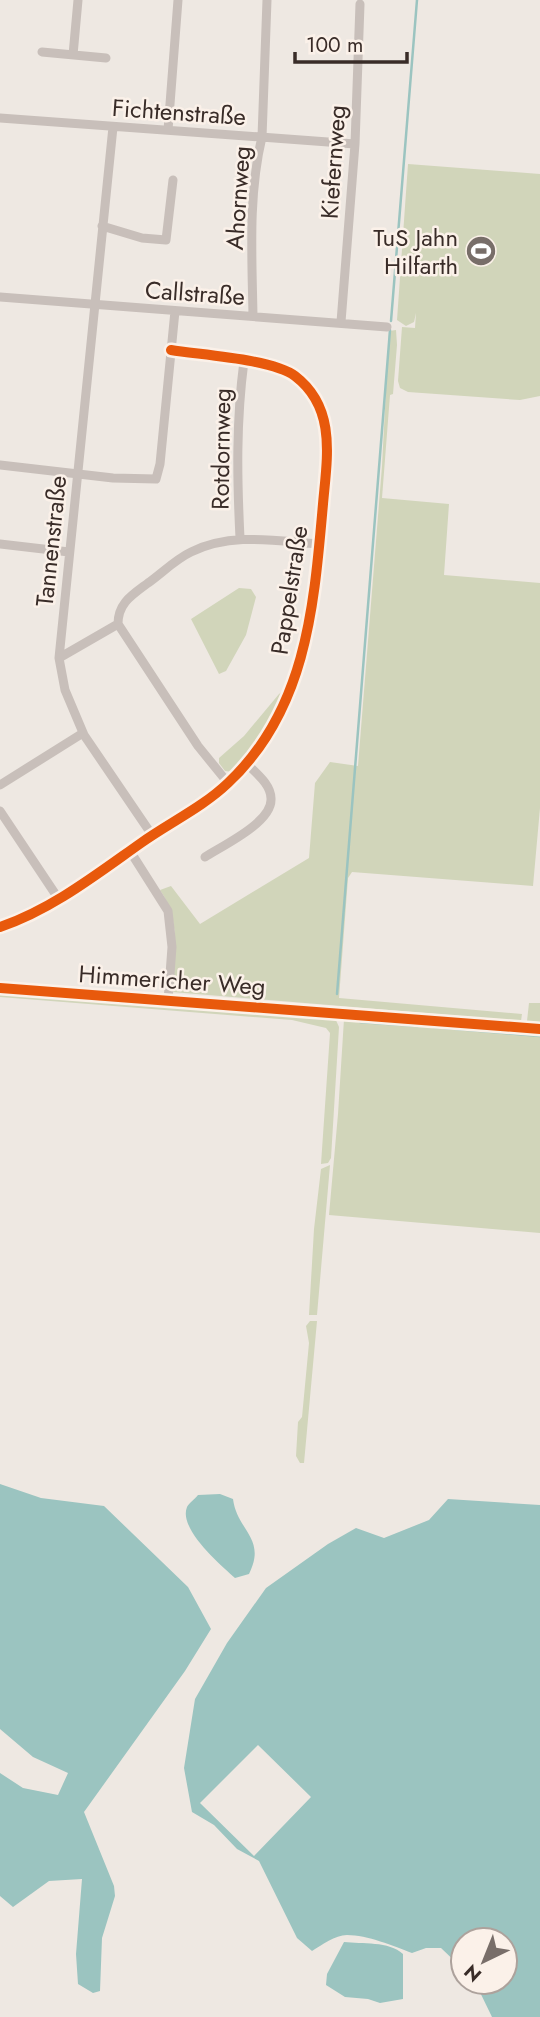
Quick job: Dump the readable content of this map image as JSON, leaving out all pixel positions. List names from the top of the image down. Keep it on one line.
{"streets":{"street":["Fichtenstraße","Kiefernweg","Ahornweg","Callstraße","Rotdornweg","Tannenstraße","Pappelstraße","Himmericher Weg"]},"crossings":[["Fichtenstraße","Kiefernweg"],["Fichtenstraße","Ahornweg"],["Fichtenstraße","Tannenstraße"],["Kiefernweg","Callstraße"],["Ahornweg","Callstraße"],["Callstraße","Tannenstraße"],["Rotdornweg","Pappelstraße"],["Tannenstraße","Pappelstraße"]],"places":{"sports":["TuS Jahn Hilfarth"]},"scale_bar":"100 m","north":"bottom left"}
